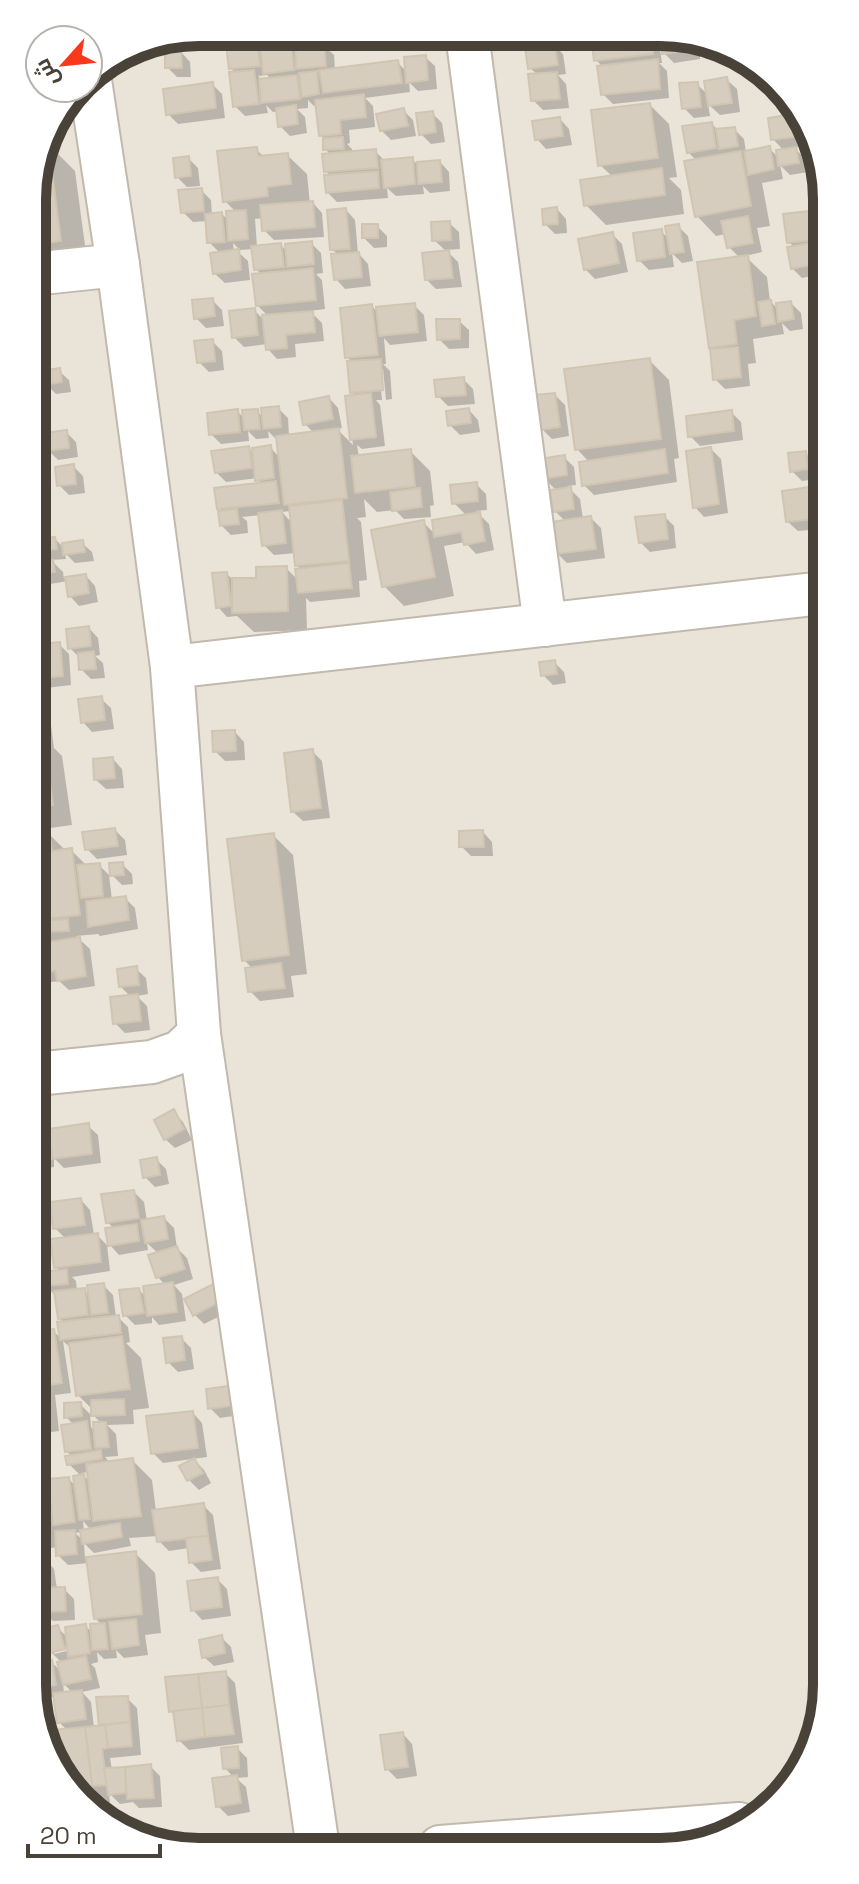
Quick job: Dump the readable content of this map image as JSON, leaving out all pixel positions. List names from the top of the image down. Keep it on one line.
{"scale_bar":"20 m","north":"bottom left"}
